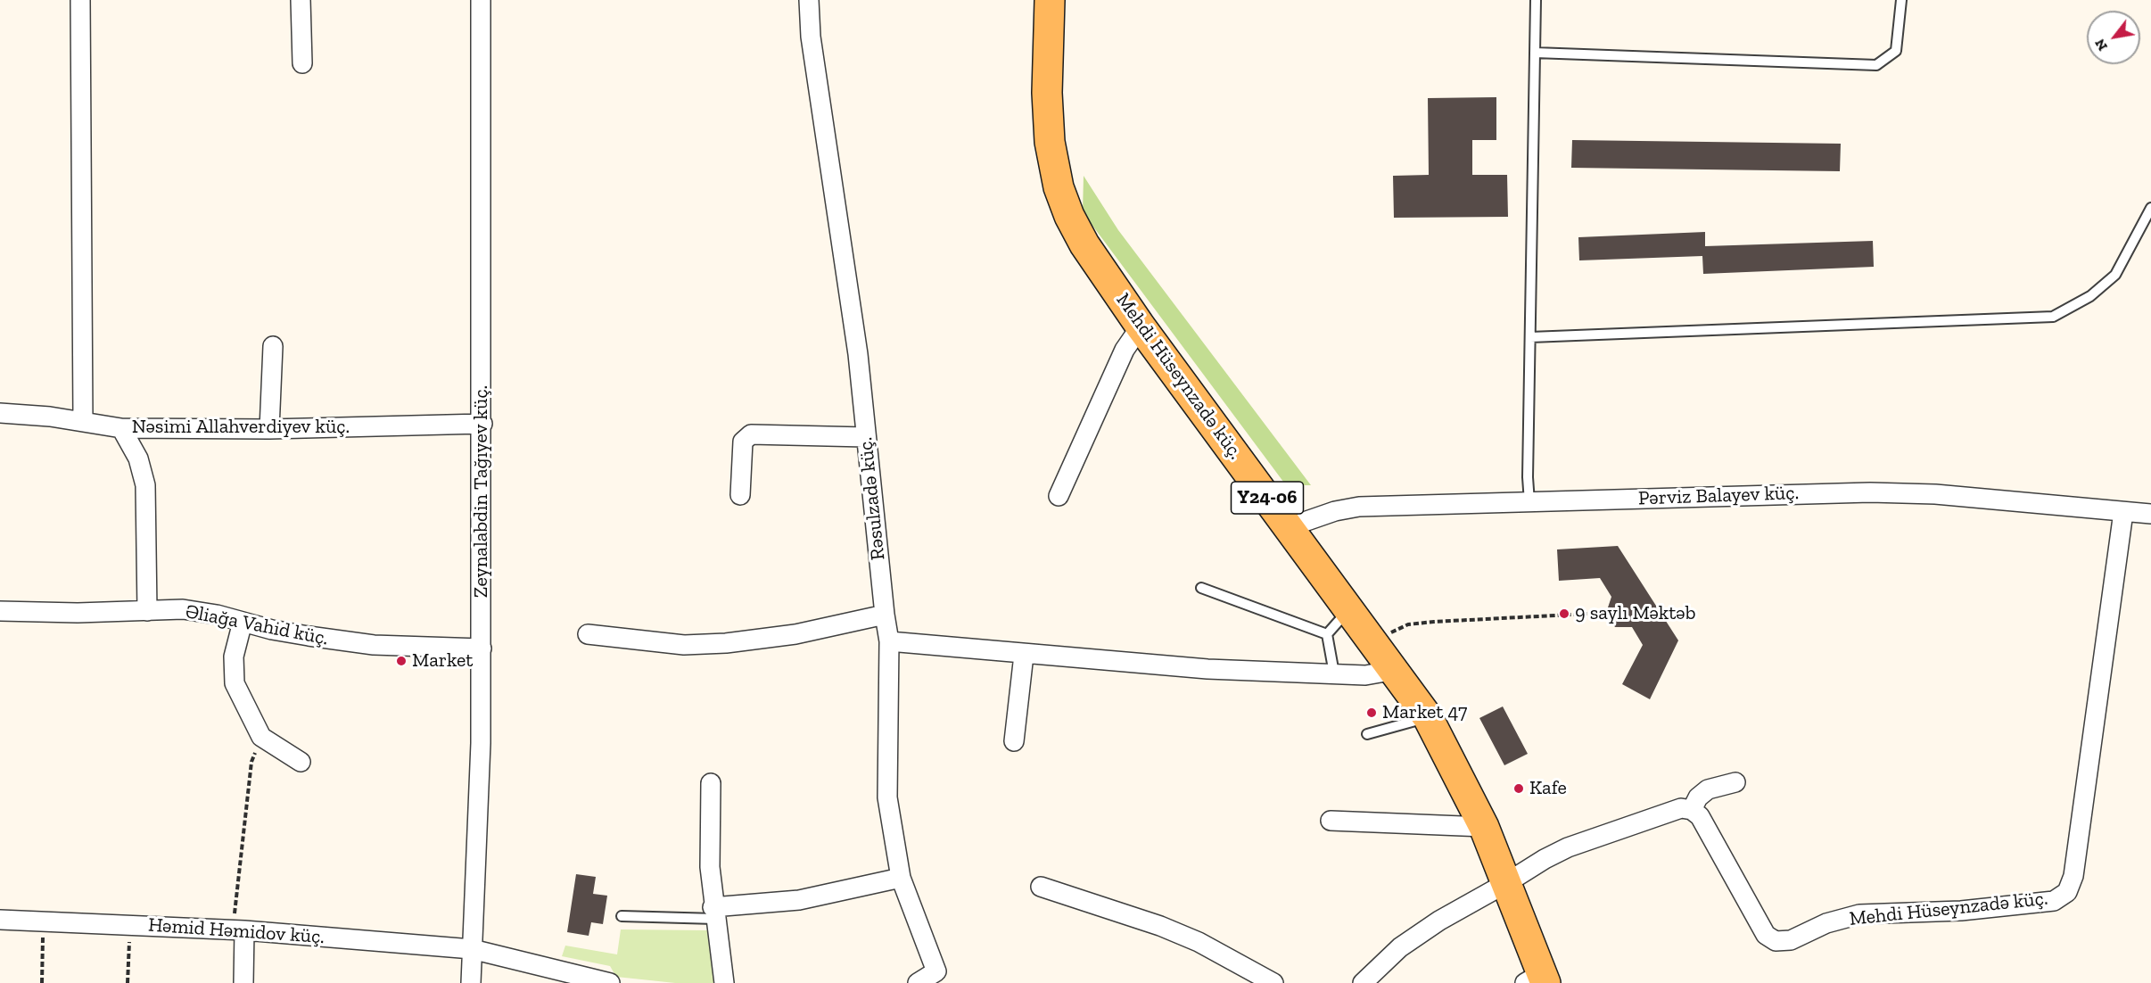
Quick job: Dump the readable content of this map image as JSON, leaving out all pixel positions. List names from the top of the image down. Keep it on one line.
{"streets":{"main road":["Mehdi Hüseynzadə küç.","Y24-06"],"street":["Nəsimi Allahverdiyev küç.","Zeynalabdin Tağıyev küç.","Pərviz Balayev küç.","Rəsulzadə küç.","Əliağa Vahid küç.","Həmid Həmidov küç."]},"crossings":[["Mehdi Hüseynzadə küç.","Pərviz Balayev küç."],["Nəsimi Allahverdiyev küç.","Zeynalabdin Tağıyev küç."],["Zeynalabdin Tağıyev küç.","Əliağa Vahid küç."],["Zeynalabdin Tağıyev küç.","Həmid Həmidov küç."]],"places":["9 saylı Məktəb","Market","Market 47","Kafe"],"north":"bottom left"}
